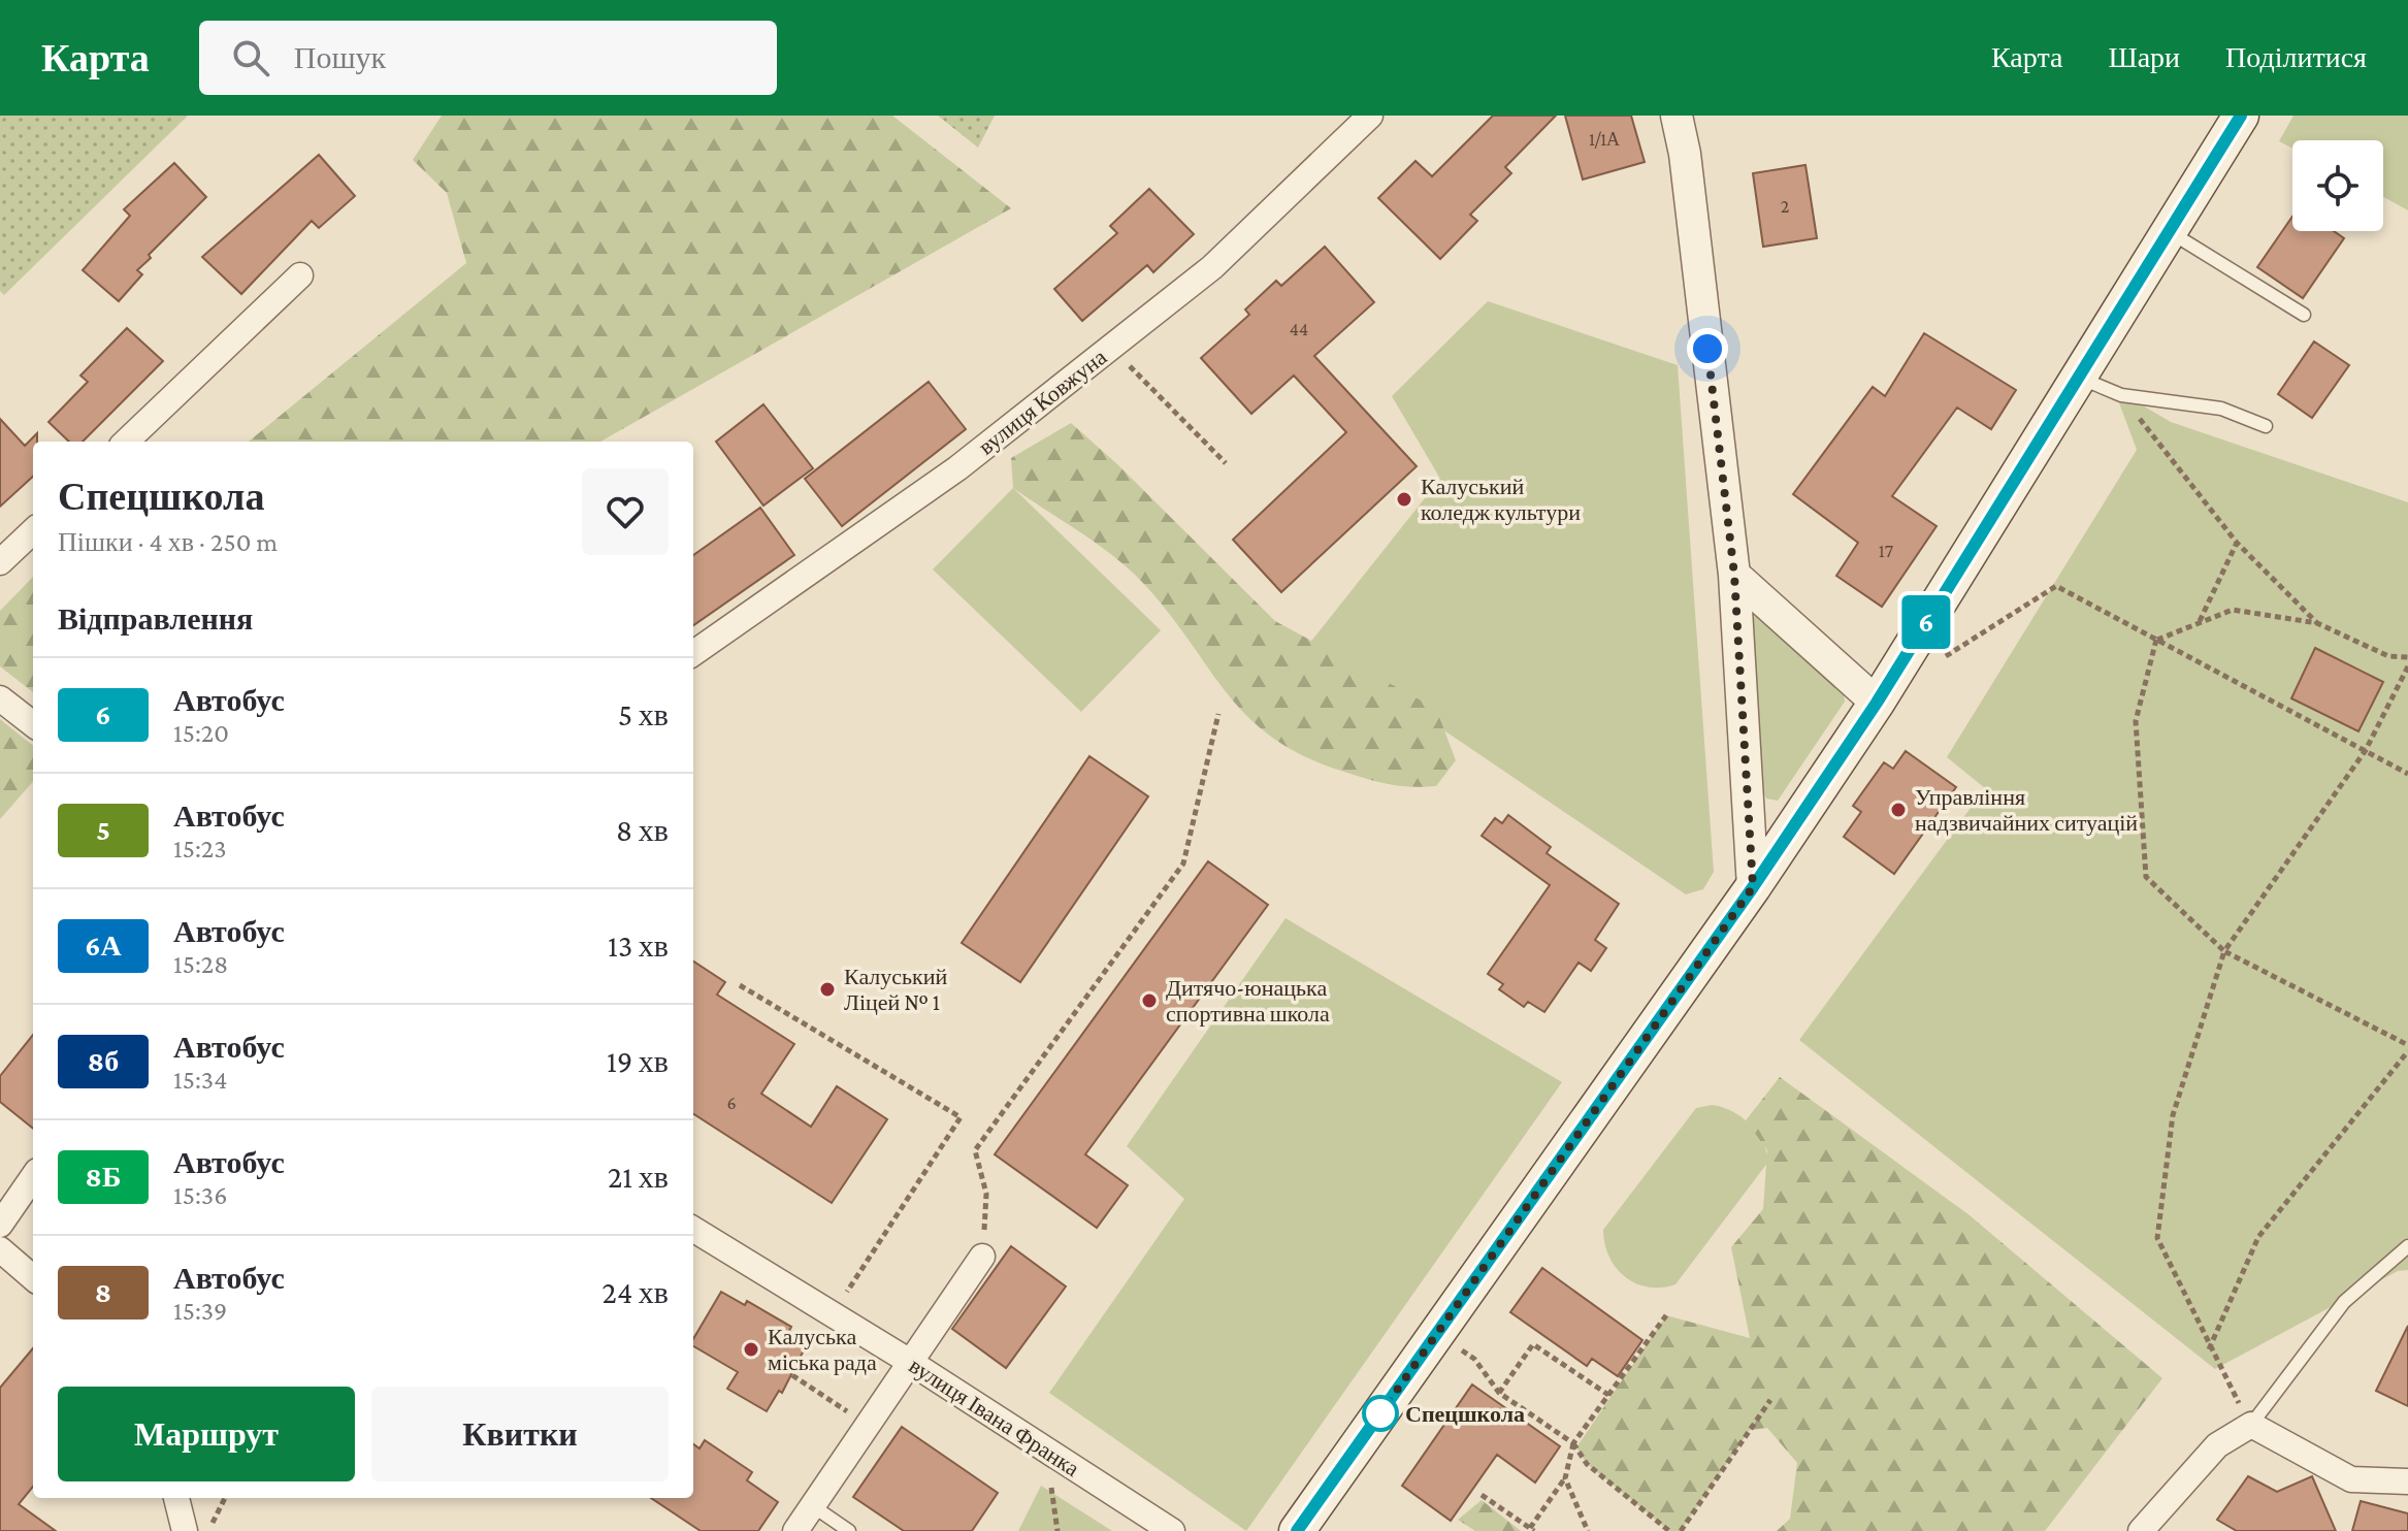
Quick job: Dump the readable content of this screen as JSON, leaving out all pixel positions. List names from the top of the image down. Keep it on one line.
{"streets":{"street":["вулиця Ковжуна","вулиця Івана Франка"]},"places":["Калуський коледж культури","Управління надзвичайних ситуацій","Калуський Ліцей № 1","Дитячо-юнацька спортивна школа","Калуська міська рада","Спецшкола"],"lines":["bus line 6"],"house_numbers":["1/1А","2","44","17","6"],"page":{"header":"Карта","search":"Пошук","nav":["Карта","Шари","Поділитися"],"on_map":"6","heading":[["Спецшкола","Пішки · 4 хв · 250 m"],"Відправлення"],"list":[{"mark":"6","name":"Автобус","note":"15:20","value":"5 хв"},{"mark":"5","name":"Автобус","note":"15:23","value":"8 хв"},{"mark":"6А","name":"Автобус","note":"15:28","value":"13 хв"},{"mark":"8б","name":"Автобус","note":"15:34","value":"19 хв"},{"mark":"8Б","name":"Автобус","note":"15:36","value":"21 хв"},{"mark":"8","name":"Автобус","note":"15:39","value":"24 хв"}],"buttons":["Маршрут","Квитки"]}}
